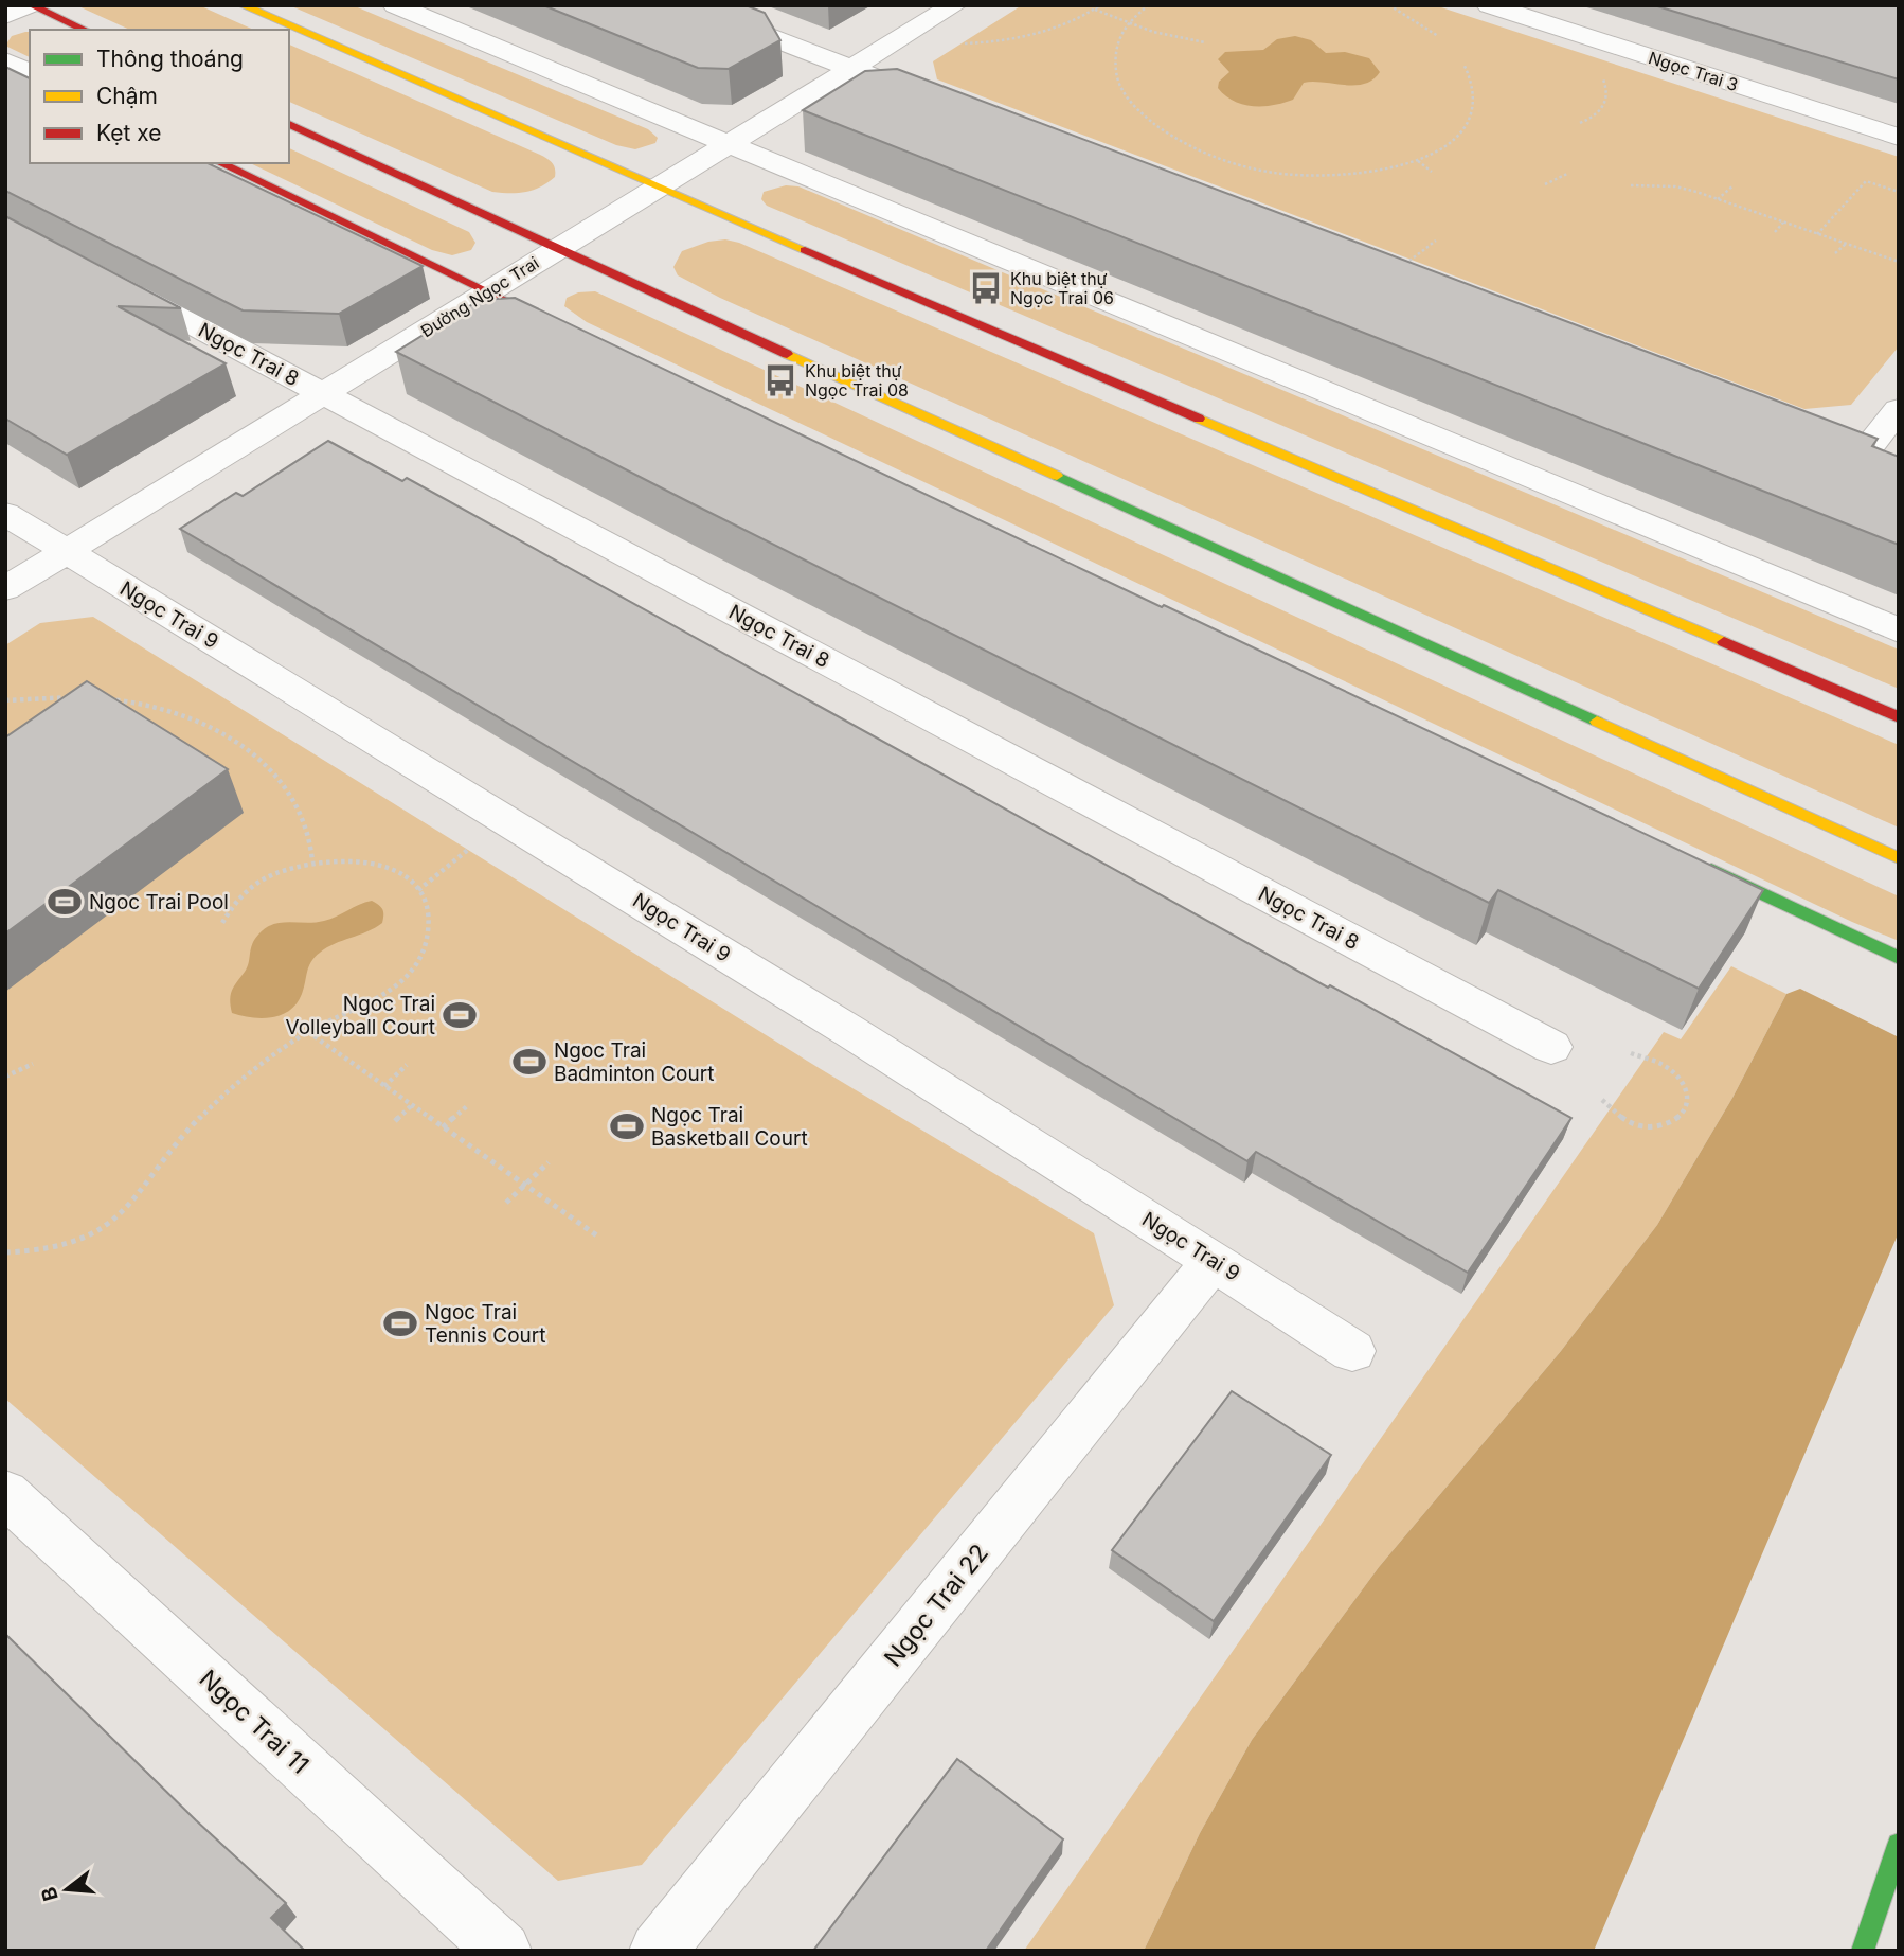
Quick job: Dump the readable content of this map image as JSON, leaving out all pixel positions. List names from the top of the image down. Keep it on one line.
{"streets":{"street":["Ngọc Trai 3","Đường Ngọc Trai","Ngọc Trai 8","Ngọc Trai 9","Ngọc Trai 22","Ngọc Trai 11"]},"crossings":[["Đường Ngọc Trai","Ngọc Trai 8"],["Đường Ngọc Trai","Ngọc Trai 9"],["Ngọc Trai 9","Ngọc Trai 22"]],"places":{"bus stop":["Khu biệt thự Ngọc Trai 06","Khu biệt thự Ngọc Trai 08"],"sports":["Ngoc Trai Pool","Ngoc Trai Volleyball Court","Ngoc Trai Badminton Court","Ngọc Trai Basketball Court","Ngoc Trai Tennis Court"]},"legend":["Thông thoáng","Chậm","Kẹt xe"],"north":"left"}
